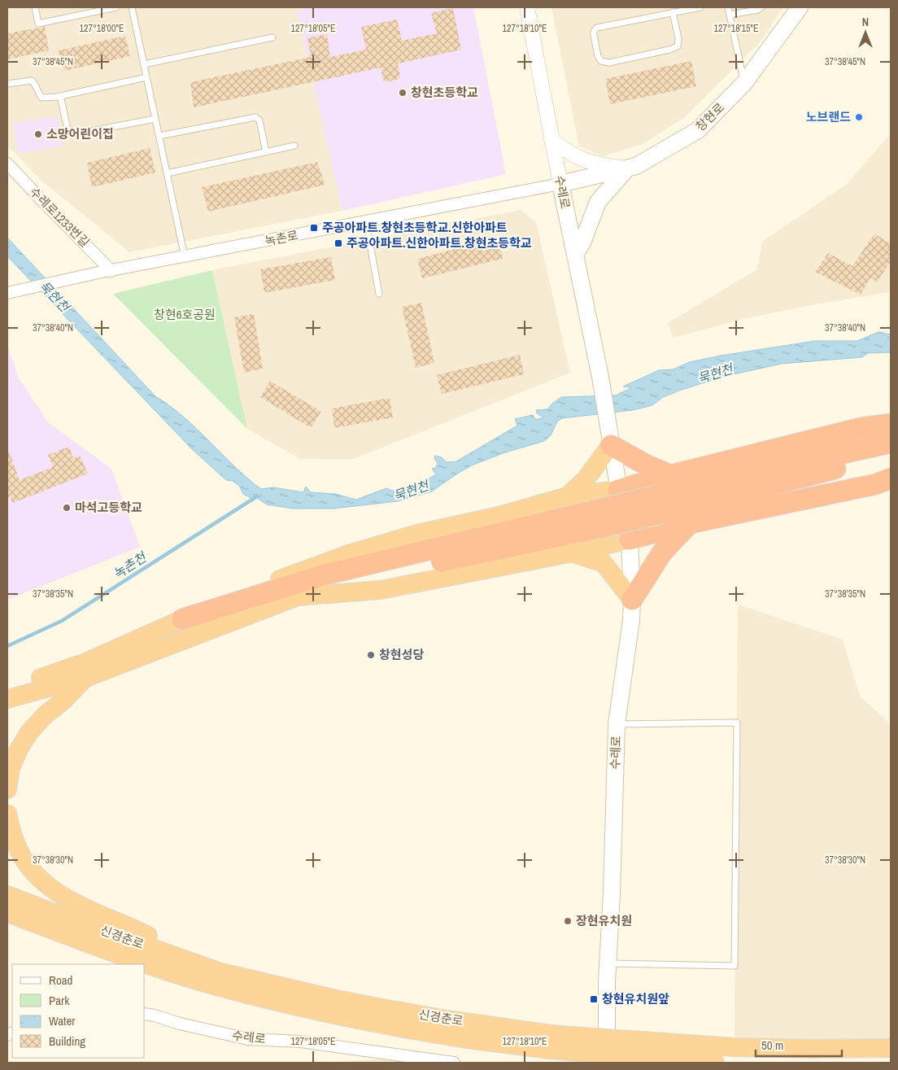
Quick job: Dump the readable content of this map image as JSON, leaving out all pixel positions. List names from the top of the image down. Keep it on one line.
{"streets":{"highway":["신경춘로"],"main road":["창현로","수레로"],"street":["수레로1233번길","녹촌로"]},"crossings":[["창현로","수레로"],["창현로","녹촌로"],["수레로","녹촌로"],["수레로1233번길","녹촌로"]],"water":["묵현천","녹촌천"],"parks":["창현6호공원"],"places":{"other":["창현초등학교","노브랜드","소망어린이집","마석고등학교","창현성당","장현유치원"],"transit":["주공아파트.창현초등학교.신한아파트","주공아파트.신한아파트.창현초등학교","창현유치원앞"]},"legend":["Road","Park","Water","Building"],"scale_bar":"50 m","north":"top","coordinates":["127°18'00\"E","127°18'05\"E","127°18'10\"E","127°18'15\"E","37°38'45\"N","37°38'40\"N","37°38'35\"N","37°38'30\"N"]}
